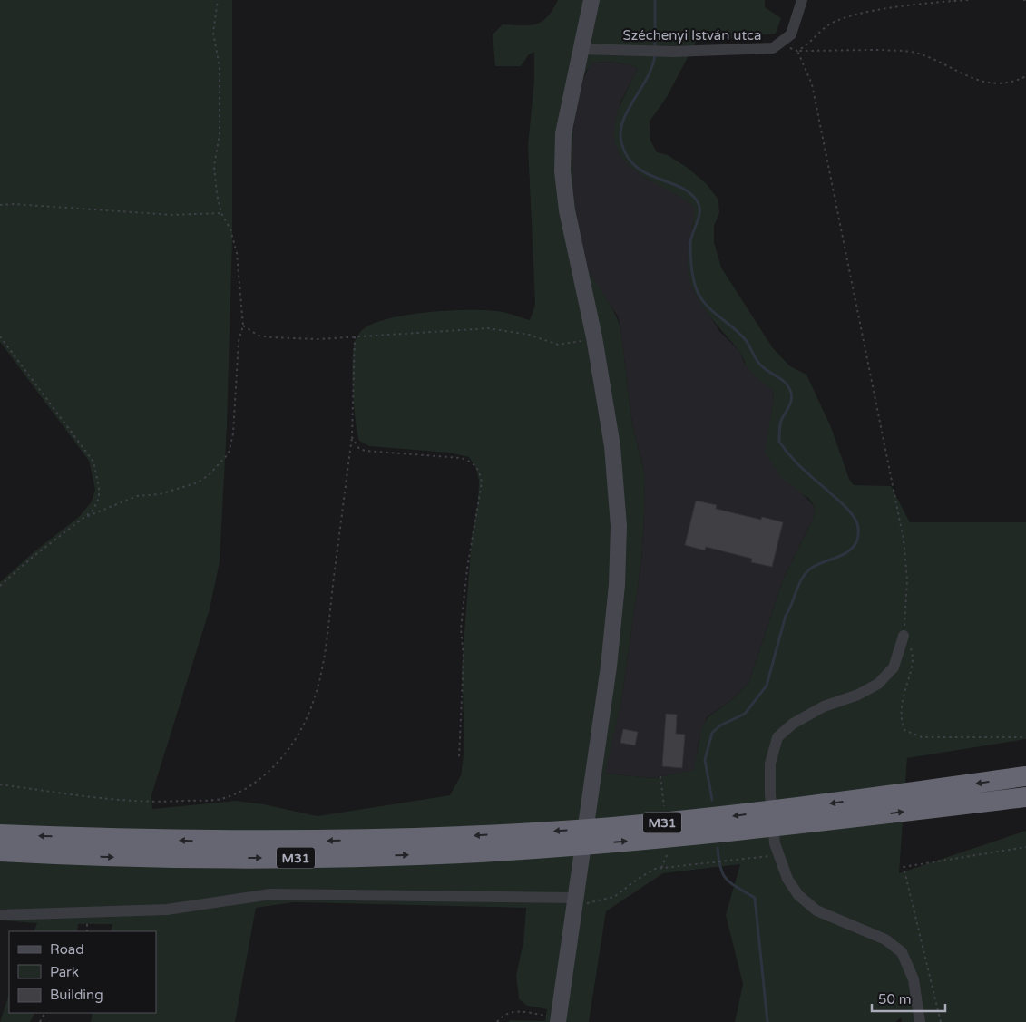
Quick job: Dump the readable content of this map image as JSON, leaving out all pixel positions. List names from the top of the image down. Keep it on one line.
{"streets":{"highway":["M31"],"street":["Széchenyi István utca"]},"legend":["Road","Park","Building"],"scale_bar":"50 m"}
